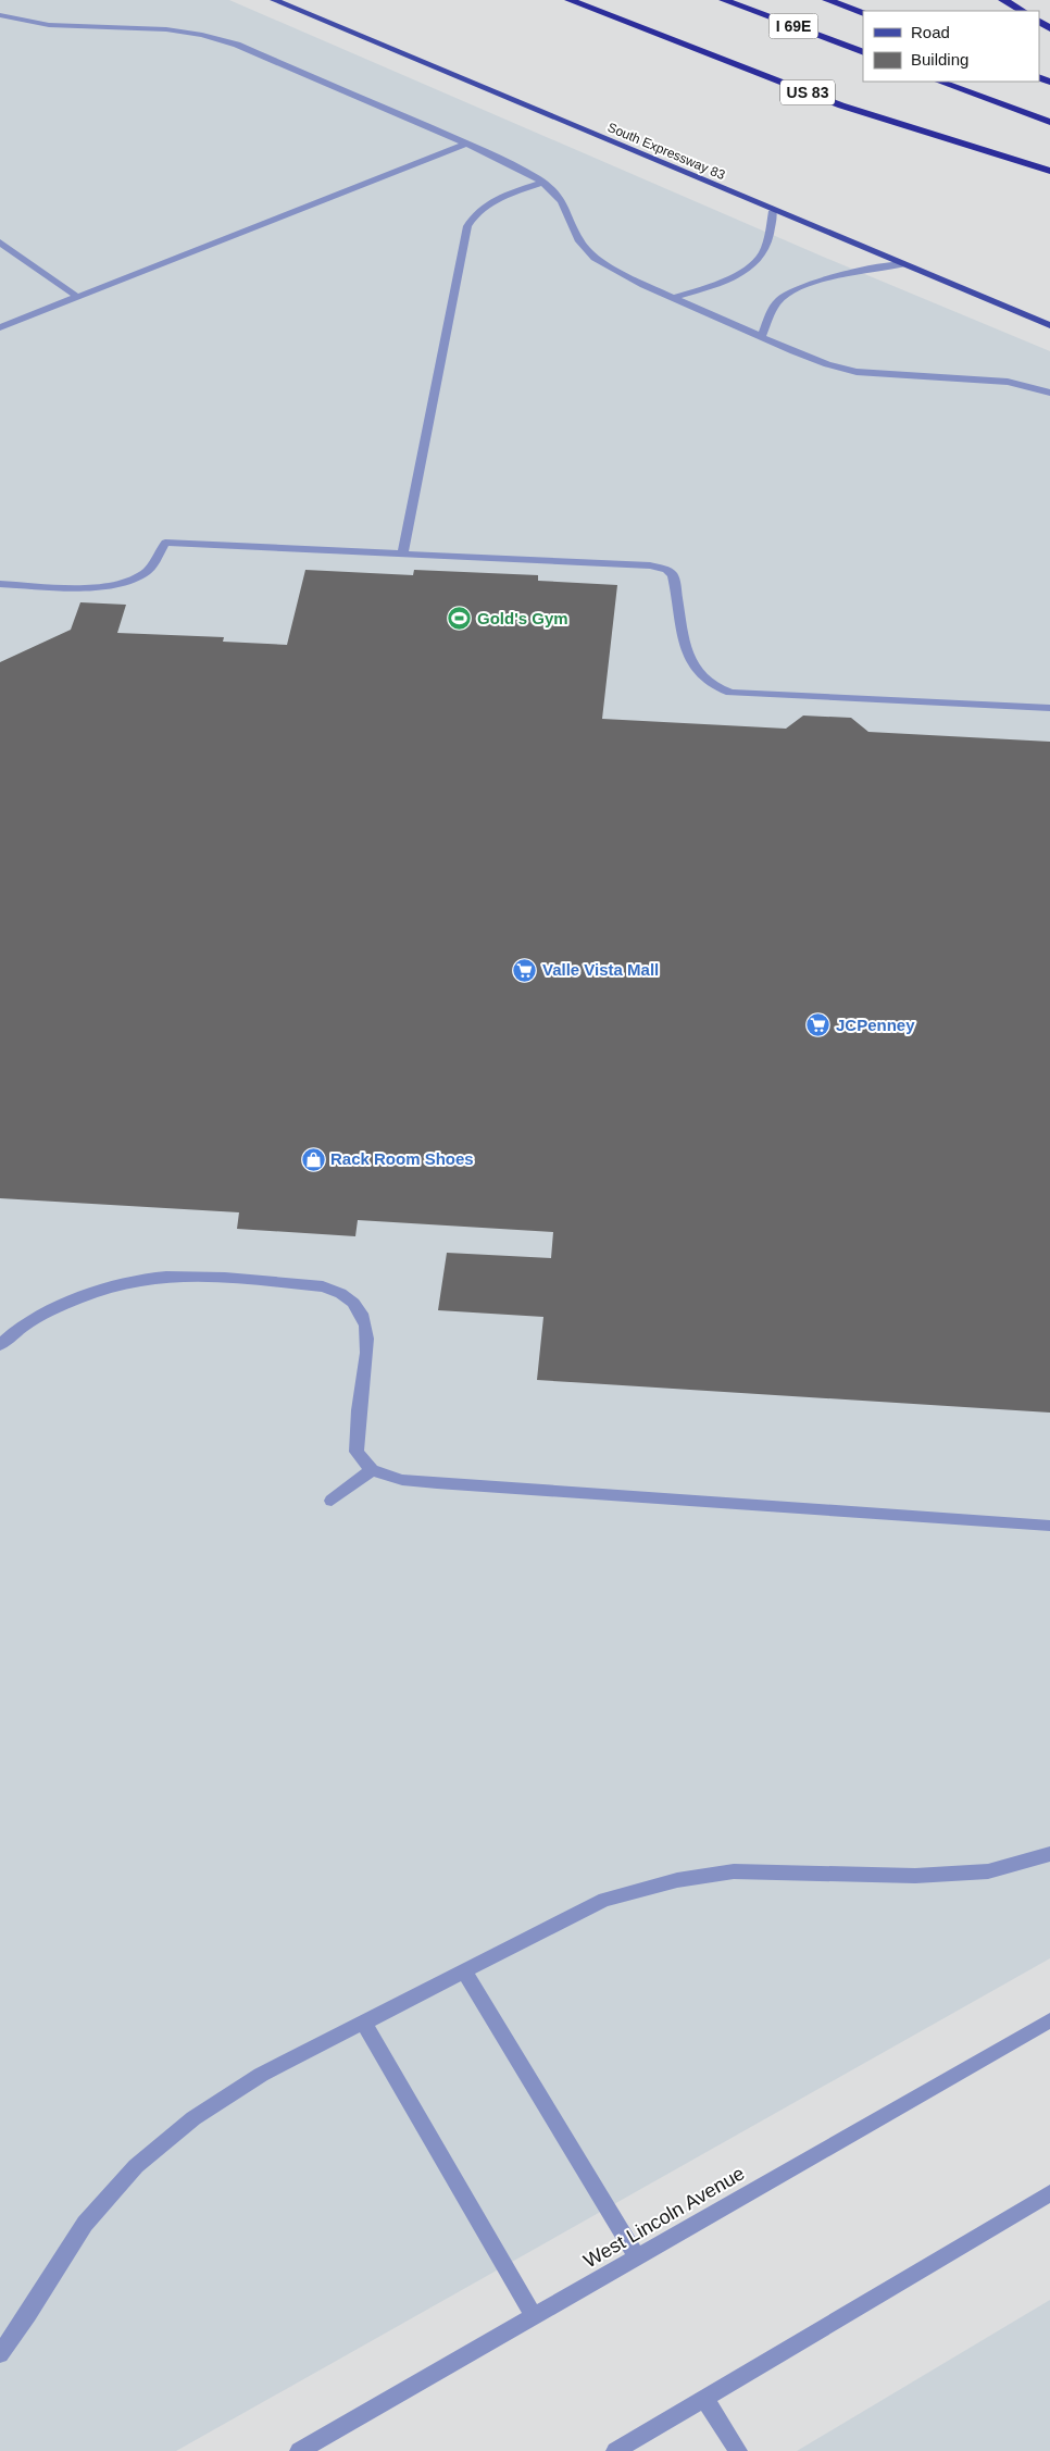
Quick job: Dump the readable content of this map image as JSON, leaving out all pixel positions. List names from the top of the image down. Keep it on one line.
{"streets":{"highway":["I 69E","US 83"],"main road":["South Expressway 83"],"street":["West Lincoln Avenue"]},"places":{"sports":["Gold's Gym"],"supermarket":["Valle Vista Mall","JCPenney"],"shop":["Rack Room Shoes"]},"legend":["Road","Building"]}
